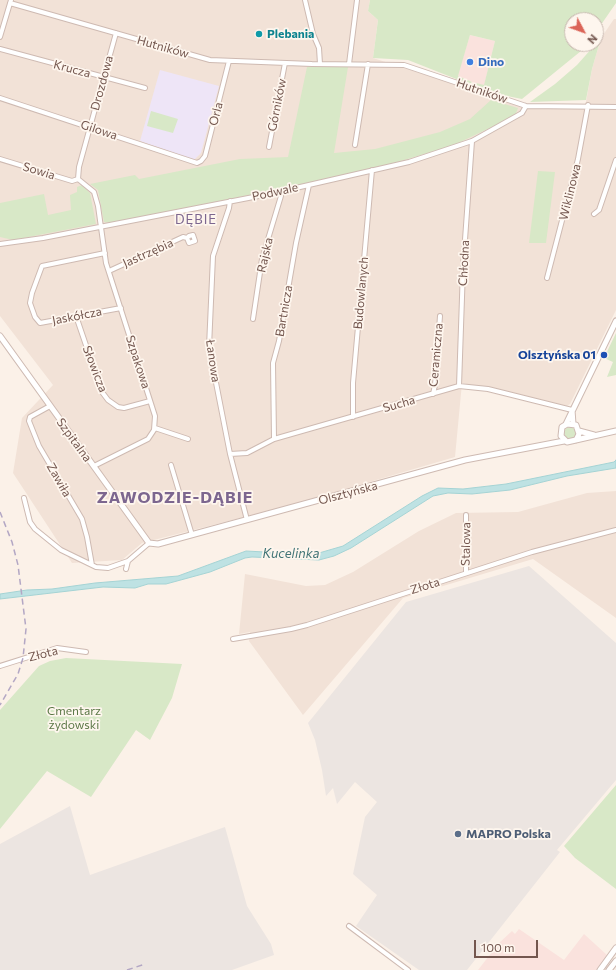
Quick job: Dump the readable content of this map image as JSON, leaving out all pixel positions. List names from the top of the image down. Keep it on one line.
{"streets":{"street":["Hutników","Krucza","Drozdowa","Górników","Orla","Gilowa","Sowia","Podwale","Wiklinowa","Jastrzębia","Rajska","Chłodna","Budowlanych","Bartnicza","Jaskółcza","Ceramiczna","Łanowa","Szpakowa","Słowicza","Sucha","Szpitalna","Zawiła","Olsztyńska","Stalowa","Złota"]},"crossings":[["Hutników","Drozdowa"],["Hutników","Górników"],["Hutników","Orla"],["Hutników","Podwale"],["Hutników","Wiklinowa"],["Krucza","Drozdowa"],["Drozdowa","Gilowa"],["Drozdowa","Sowia"],["Drozdowa","Szpakowa"],["Orla","Gilowa"],["Sowia","Szpakowa"],["Podwale","Rajska"],["Podwale","Chłodna"],["Podwale","Budowlanych"],["Podwale","Bartnicza"],["Podwale","Łanowa"],["Podwale","Szpakowa"],["Jastrzębia","Szpakowa"],["Chłodna","Sucha"],["Budowlanych","Sucha"],["Bartnicza","Sucha"],["Jaskółcza","Szpakowa"],["Jaskółcza","Słowicza"],["Ceramiczna","Sucha"],["Łanowa","Sucha"],["Łanowa","Olsztyńska"],["Szpakowa","Słowicza"],["Szpitalna","Zawiła"],["Szpitalna","Olsztyńska"],["Stalowa","Złota"]],"districts":["DĘBIE","ZAWODZIE-DĄBIE"],"water":["Kucelinka"],"parks":["Cmentarz żydowski"],"places":["Plebania","Dino","Olsztyńska 01","MAPRO Polska"],"scale_bar":"100 m","north":"bottom right"}
